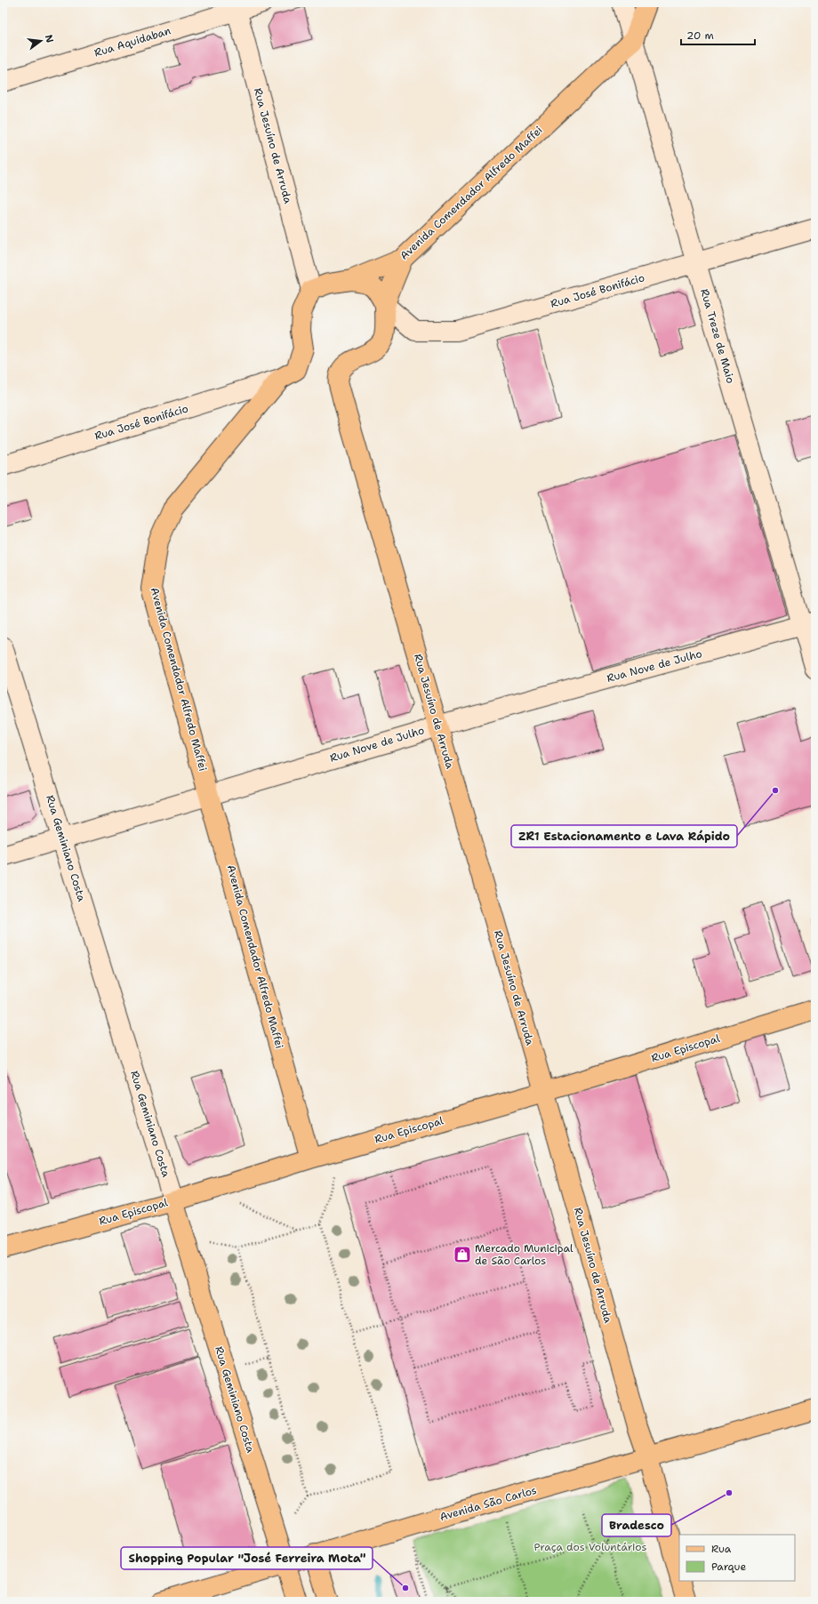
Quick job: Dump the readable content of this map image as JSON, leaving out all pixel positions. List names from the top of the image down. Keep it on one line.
{"streets":{"main road":["Rua Jesuíno de Arruda","Avenida Comendador Alfredo Maffei","Rua Geminiano Costa","Rua Episcopal","Avenida São Carlos"],"street":["Rua Aquidaban","Rua José Bonifácio","Rua Treze de Maio","Rua Nove de Julho"]},"crossings":[["Rua Aquidaban","Rua Jesuíno de Arruda"],["Rua Jesuíno de Arruda","Avenida Comendador Alfredo Maffei"],["Rua Jesuíno de Arruda","Rua José Bonifácio"],["Rua Jesuíno de Arruda","Rua Nove de Julho"],["Rua Jesuíno de Arruda","Rua Episcopal"],["Rua Jesuíno de Arruda","Avenida São Carlos"],["Avenida Comendador Alfredo Maffei","Rua José Bonifácio"],["Avenida Comendador Alfredo Maffei","Rua Treze de Maio"],["Avenida Comendador Alfredo Maffei","Rua Nove de Julho"],["Avenida Comendador Alfredo Maffei","Rua Episcopal"],["Rua José Bonifácio","Rua Treze de Maio"],["Rua Treze de Maio","Rua Nove de Julho"],["Rua Nove de Julho","Rua Geminiano Costa"],["Rua Geminiano Costa","Rua Episcopal"],["Rua Geminiano Costa","Avenida São Carlos"]],"parks":["Praça dos Voluntários"],"places":{"other":["ZR1 Estacionamento e Lava Rápido","Bradesco","Shopping Popular \"José Ferreira Mota\""],"shop":["Mercado Municipal de São Carlos"]},"legend":["Rua","Parque"],"scale_bar":"20 m","north":"right"}
